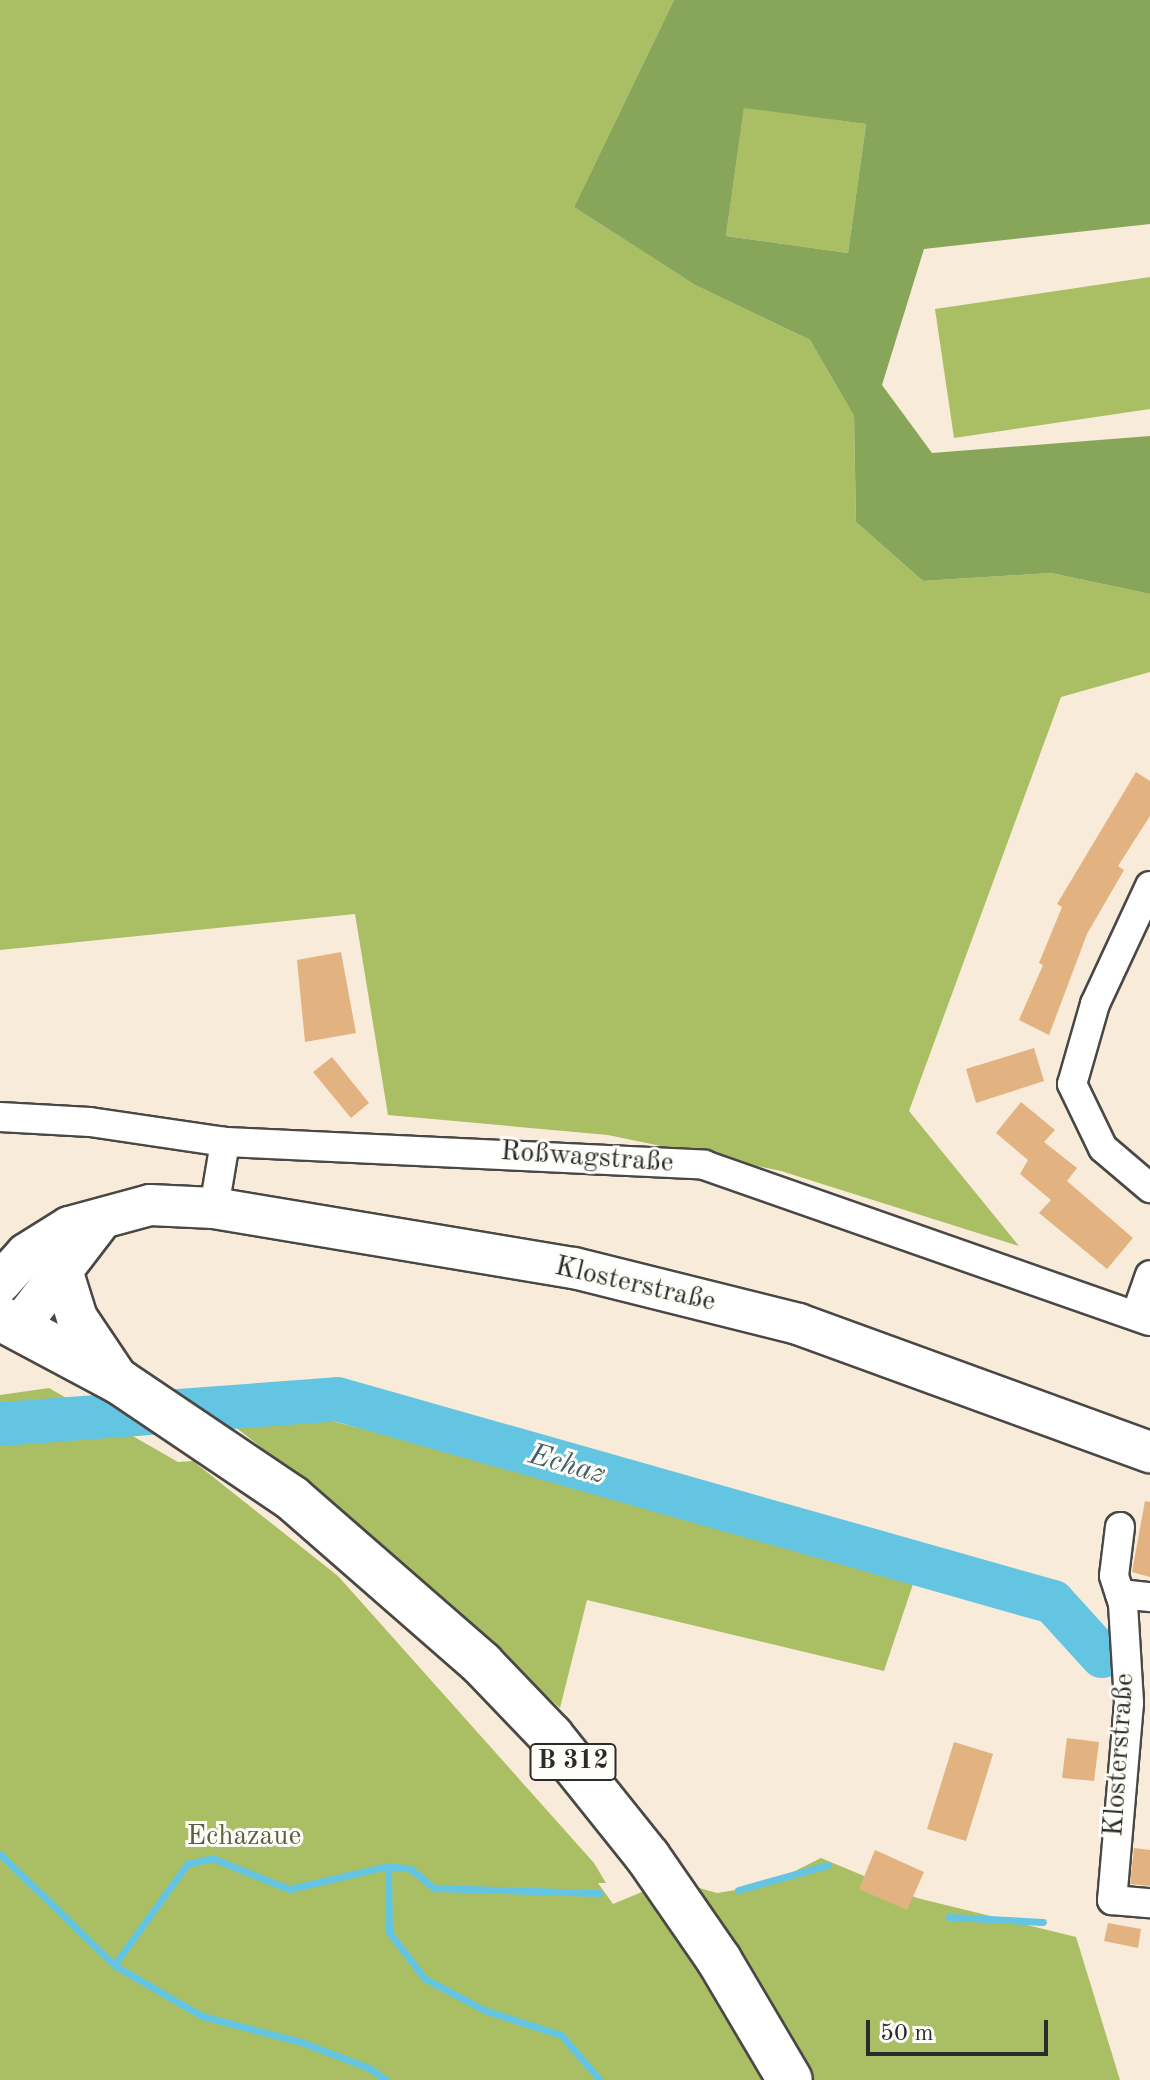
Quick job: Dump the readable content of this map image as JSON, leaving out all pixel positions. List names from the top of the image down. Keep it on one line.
{"streets":{"main road":["Klosterstraße","B 312"],"street":["Roßwagstraße"]},"water":["Echaz"],"parks":["Echazaue"],"scale_bar":"50 m"}
